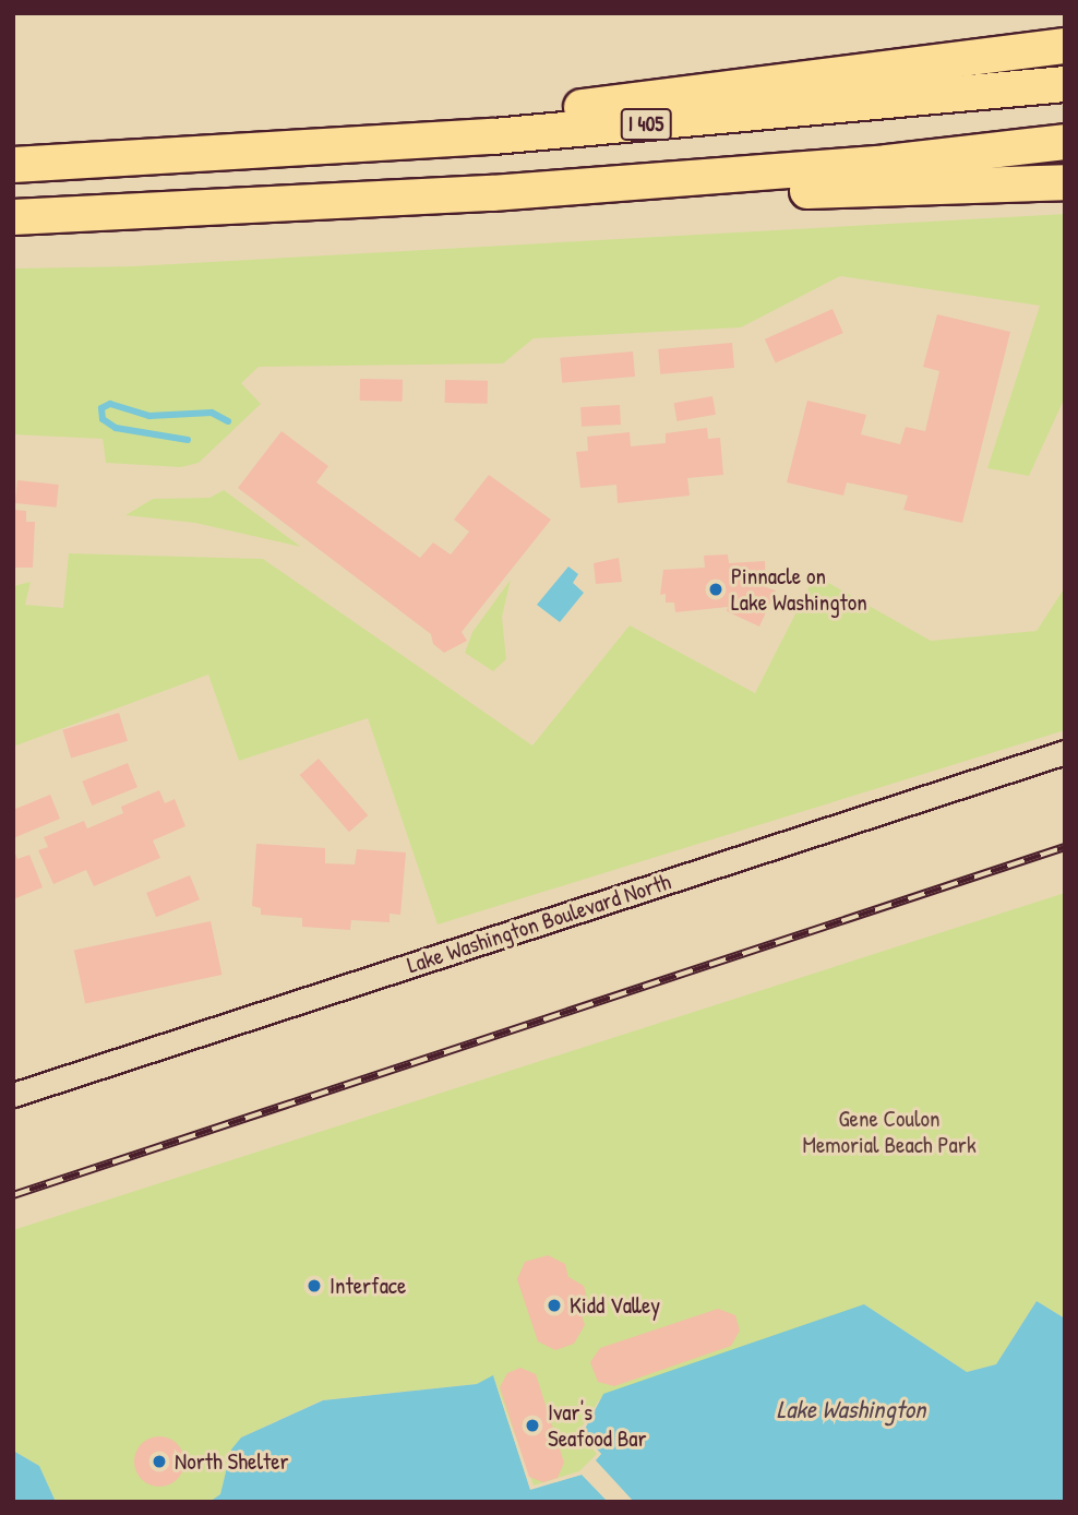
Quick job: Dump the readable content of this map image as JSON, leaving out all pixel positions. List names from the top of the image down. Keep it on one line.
{"streets":{"highway":["I 405"],"street":["Lake Washington Boulevard North"]},"water":["Lake Washington"],"parks":["Gene Coulon Memorial Beach Park"],"places":["Pinnacle on Lake Washington","Interface","Kidd Valley","Ivar's Seafood Bar","North Shelter"]}
